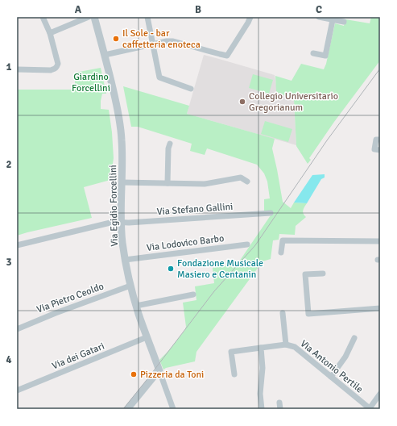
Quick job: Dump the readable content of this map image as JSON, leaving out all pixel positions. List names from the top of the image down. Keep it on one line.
{"streets":{"street":["Via Egidio Forcellini","Via Stefano Gallini","Via Lodovico Barbo","Via Pietro Ceoldo","Via dei Gatari","Via Antonio Pertile"]},"crossings":[["Via Egidio Forcellini","Via Stefano Gallini"],["Via Egidio Forcellini","Via Lodovico Barbo"],["Via Egidio Forcellini","Via Pietro Ceoldo"],["Via Egidio Forcellini","Via dei Gatari"]],"parks":["Giardino Forcellini"],"places":["Il Sole - bar caffetteria enoteca","Collegio Universitario Gregorianum","Fondazione Musicale Masiero e Centanin","Pizzeria da Toni"],"grid":{"columns":["A","B","C"],"rows":["1","2","3","4"]}}
